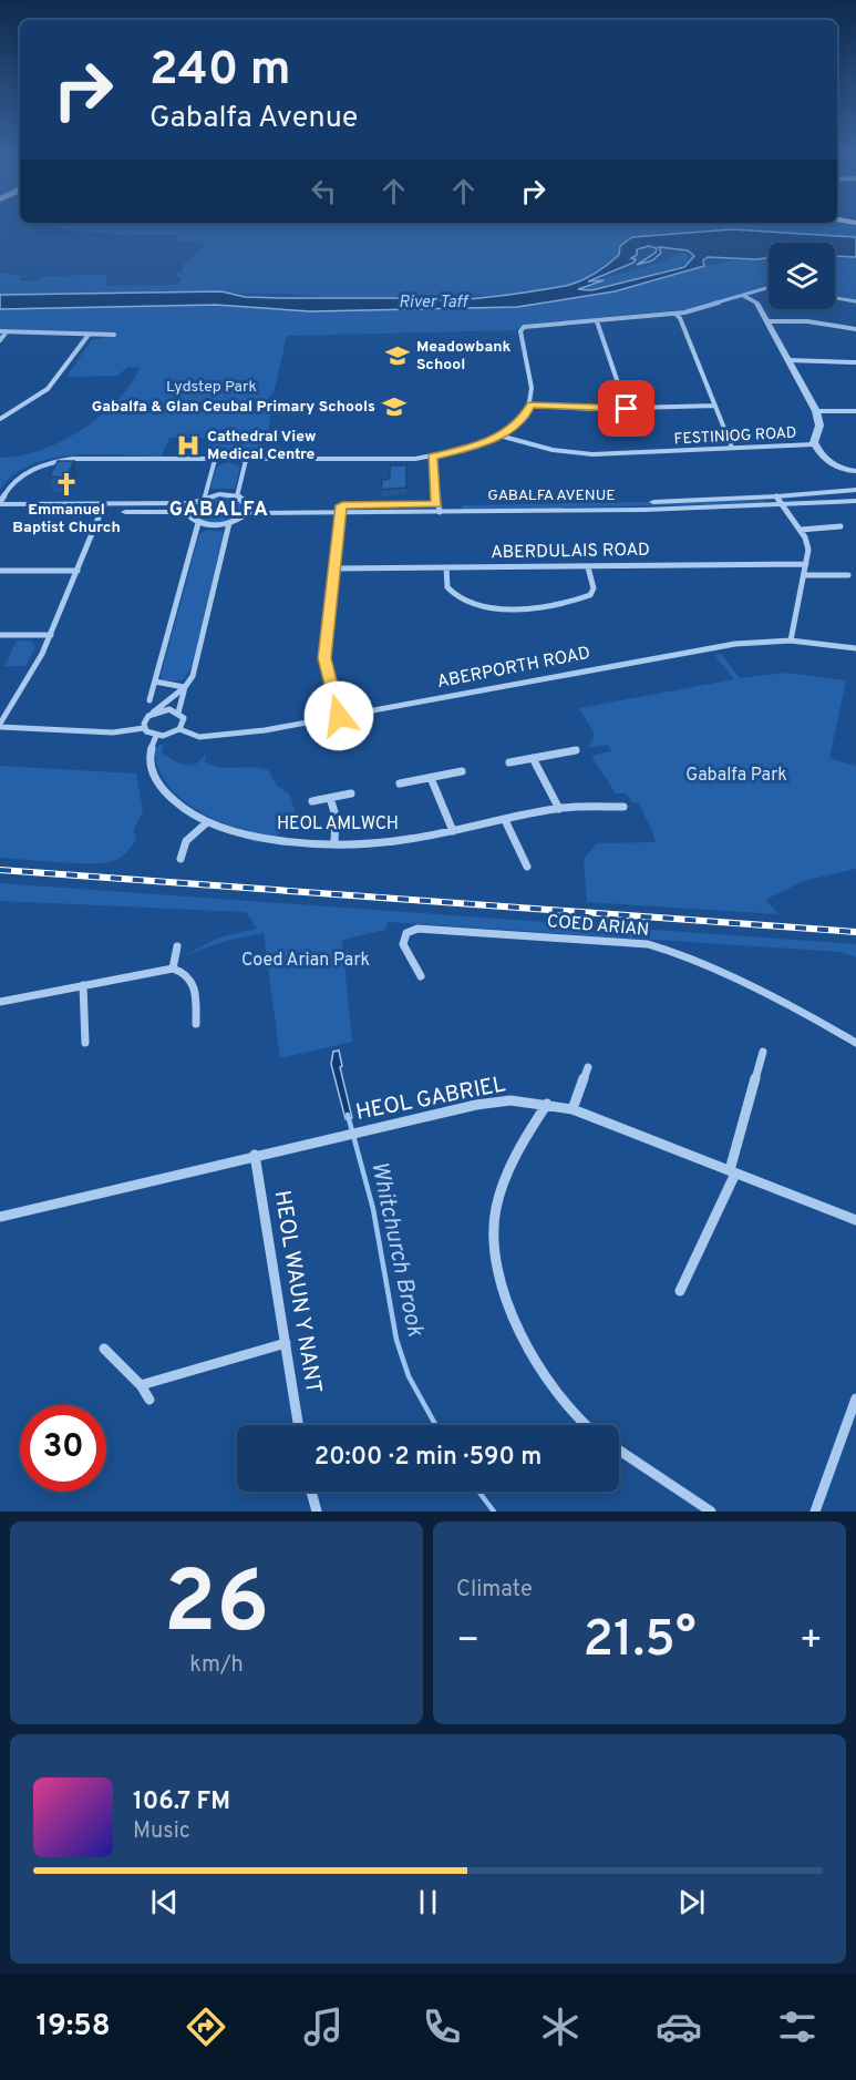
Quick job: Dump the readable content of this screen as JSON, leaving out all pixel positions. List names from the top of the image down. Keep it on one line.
{"streets":{"street":["FESTINIOG ROAD","GABALFA AVENUE","ABERDULAIS ROAD","ABERPORTH ROAD","HEOL AMLWCH","COED ARIAN","HEOL GABRIEL","HEOL WAUN Y NANT"]},"crossings":[["ABERPORTH ROAD","HEOL AMLWCH"],["HEOL GABRIEL","HEOL WAUN Y NANT"]],"districts":["GABALFA"],"water":["River Taff","Whitchurch Brook"],"parks":["Lydstep Park","Gabalfa Park","Coed Arian Park"],"places":{"school or university":["Meadowbank School","Gabalfa & Glan Ceubal Primary Schools"],"hospital":["Cathedral View Medical Centre"],"church":["Emmanuel Baptist Church"]},"page":{"turn":["240 m","Gabalfa Avenue"],"limit":"30","trip":"20:00 · 2 min · 590 m","tile":[["26","km/h"],"Climate"],"heat":["−","21.5°","+"],"song":["106.7 FM","Music"],"tabs":"19:58"}}
